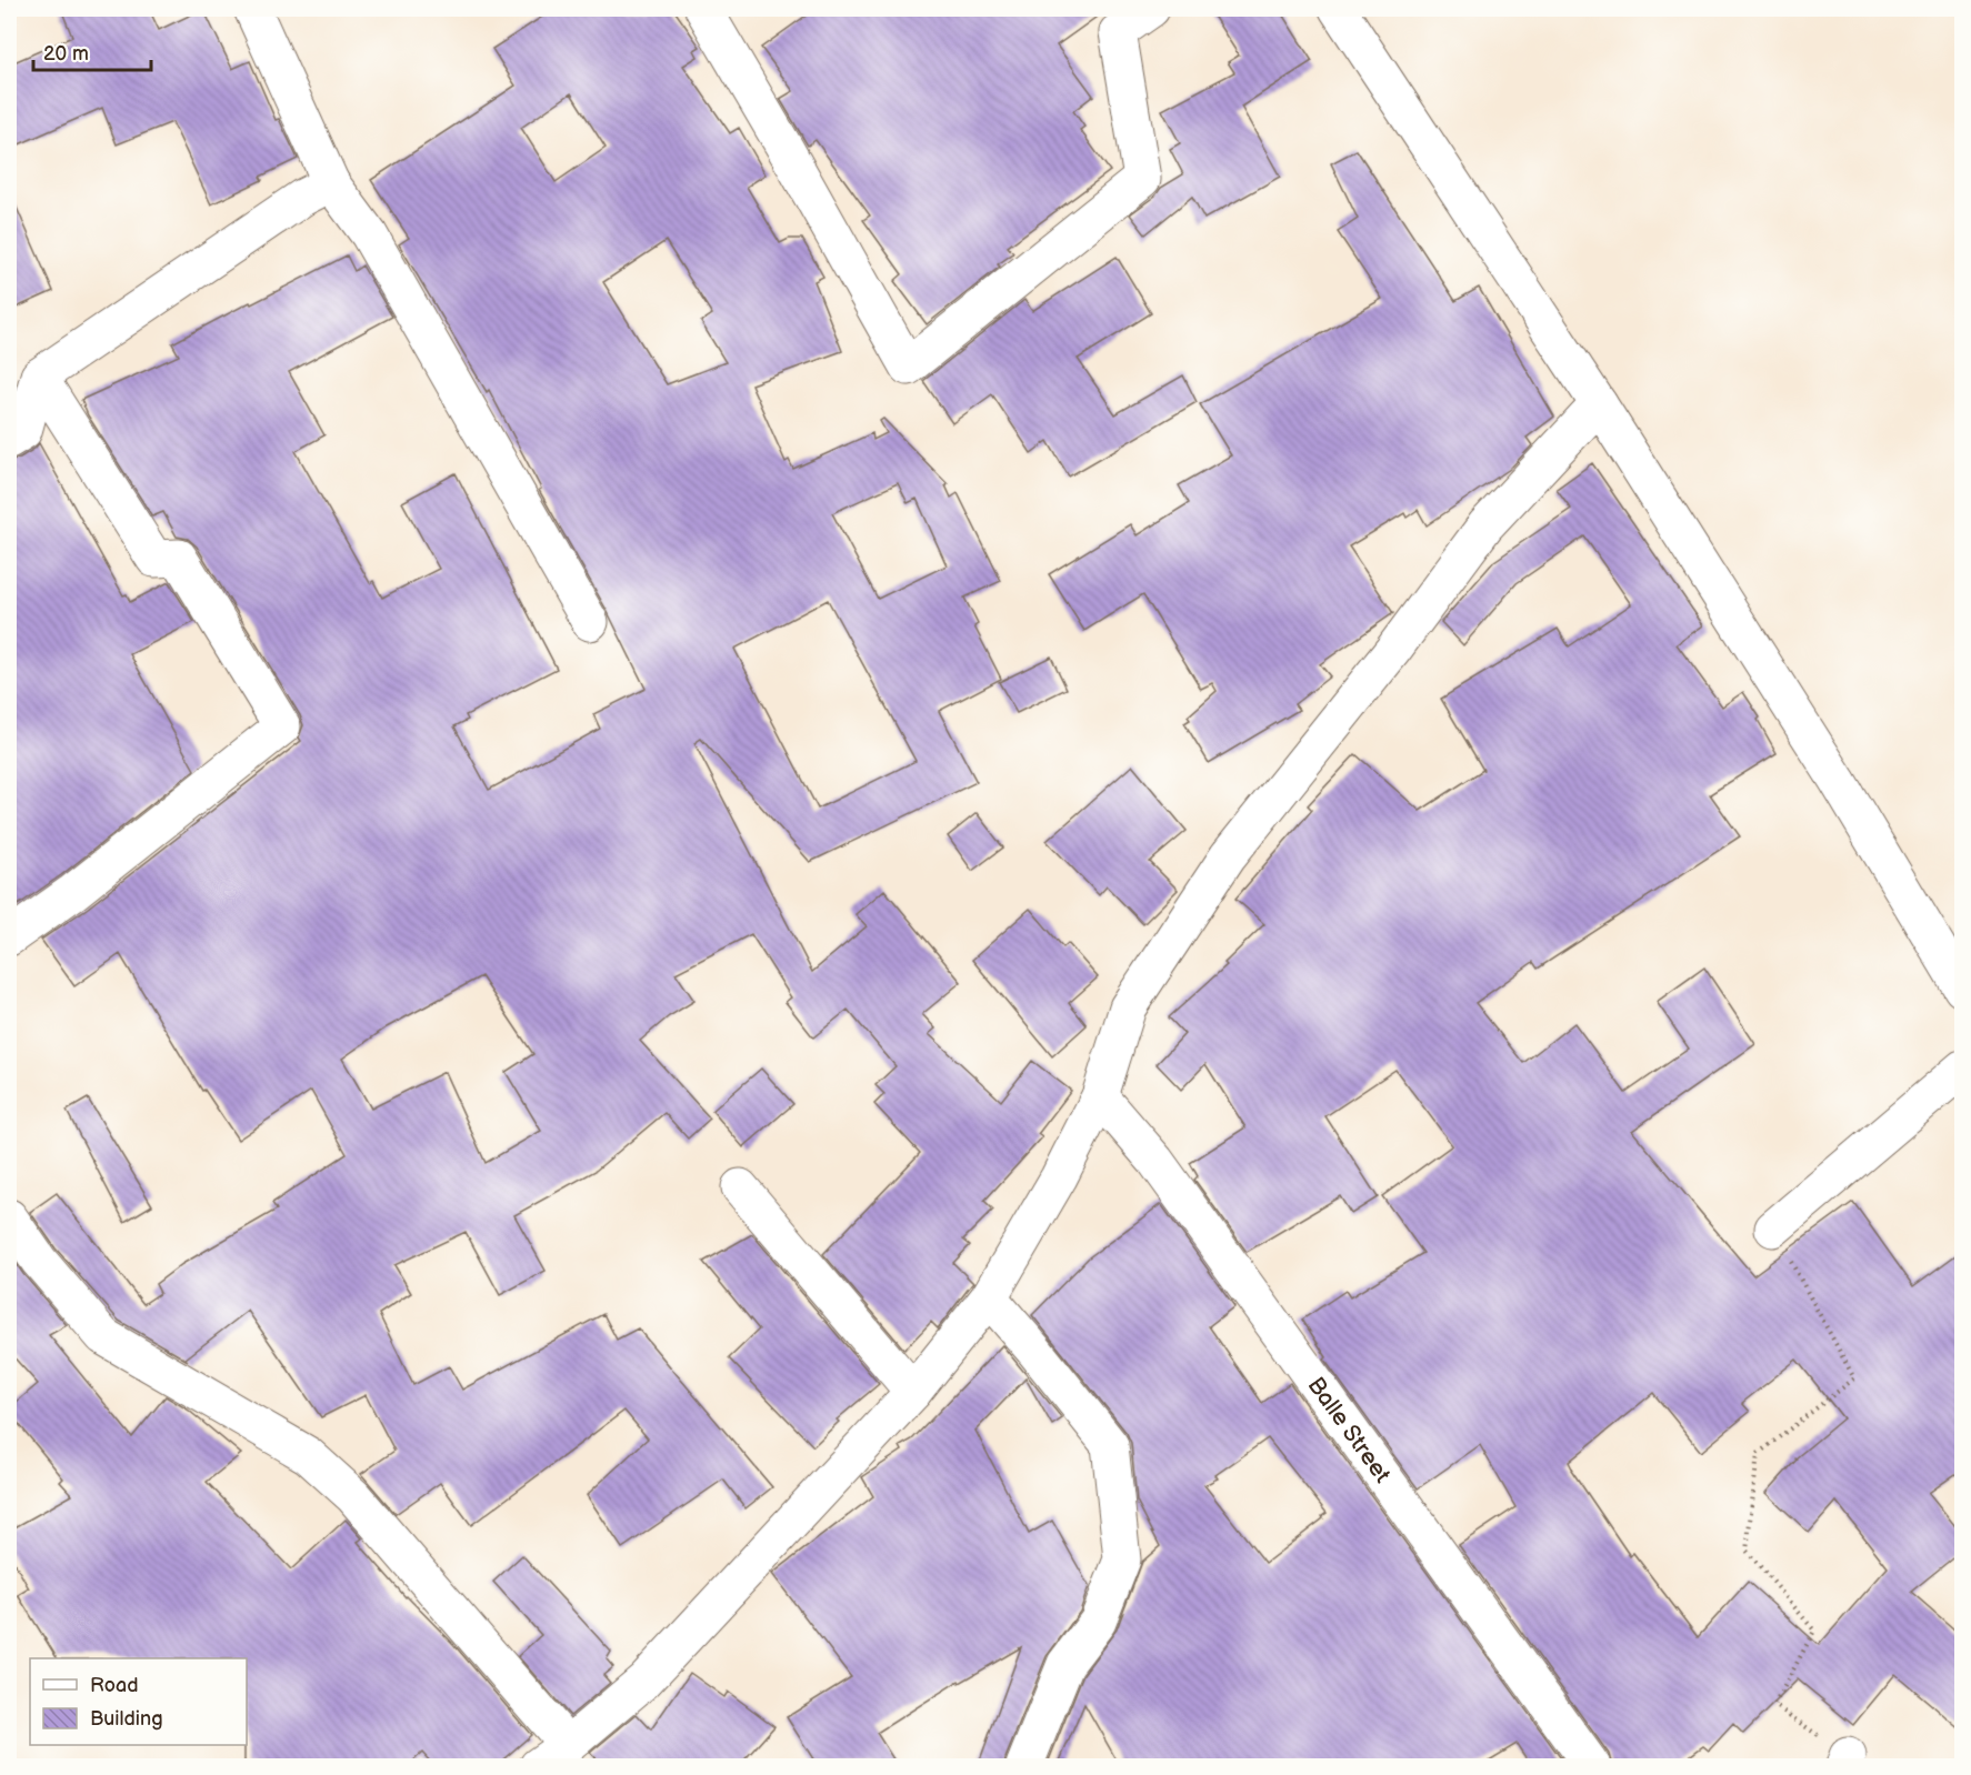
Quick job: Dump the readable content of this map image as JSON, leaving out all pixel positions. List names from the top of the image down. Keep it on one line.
{"streets":{"street":["Balle Street"]},"legend":["Road","Building"],"scale_bar":"20 m"}
